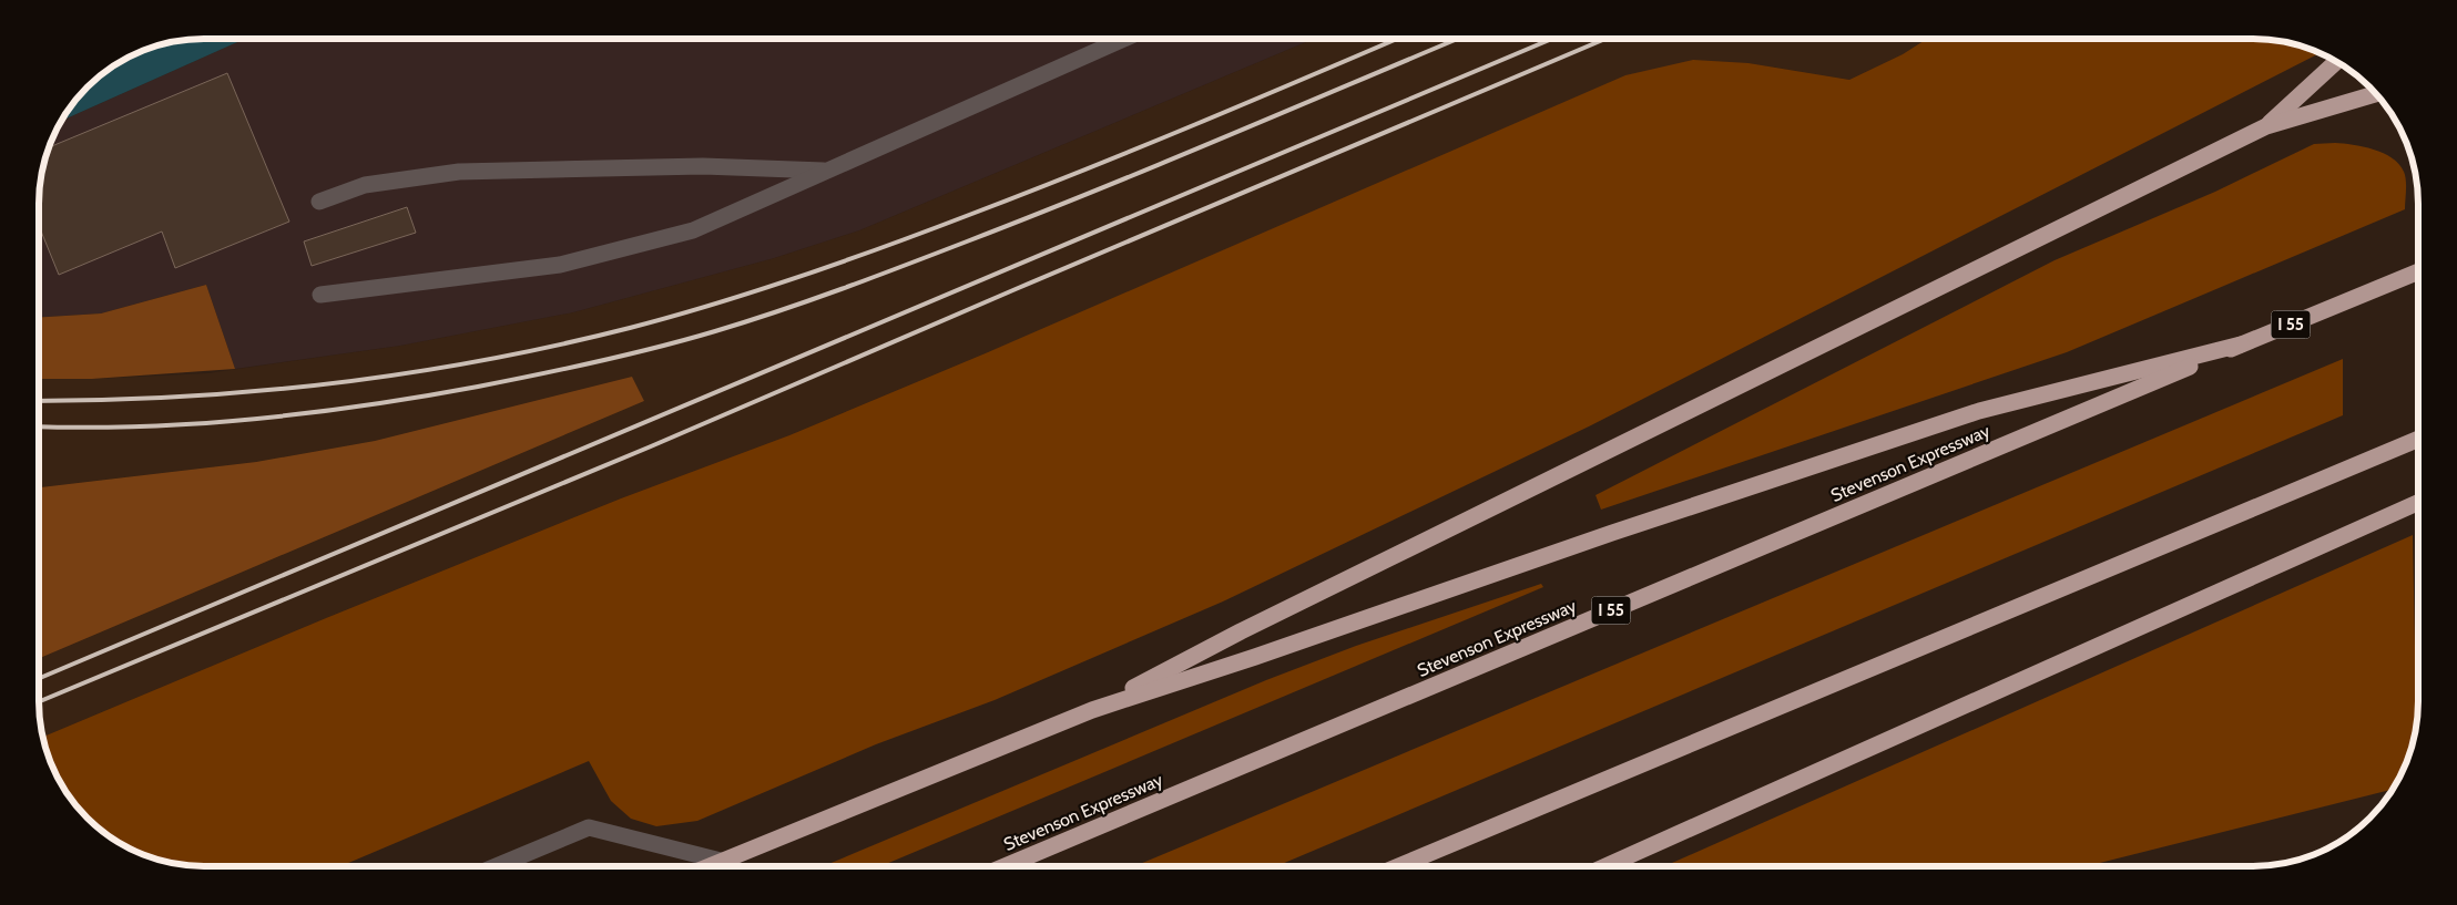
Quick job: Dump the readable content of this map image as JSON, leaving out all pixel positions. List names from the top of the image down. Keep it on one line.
{"streets":{"highway":["I 55","Stevenson Expressway"]},"crossings":[["I 55","Stevenson Expressway"]]}
